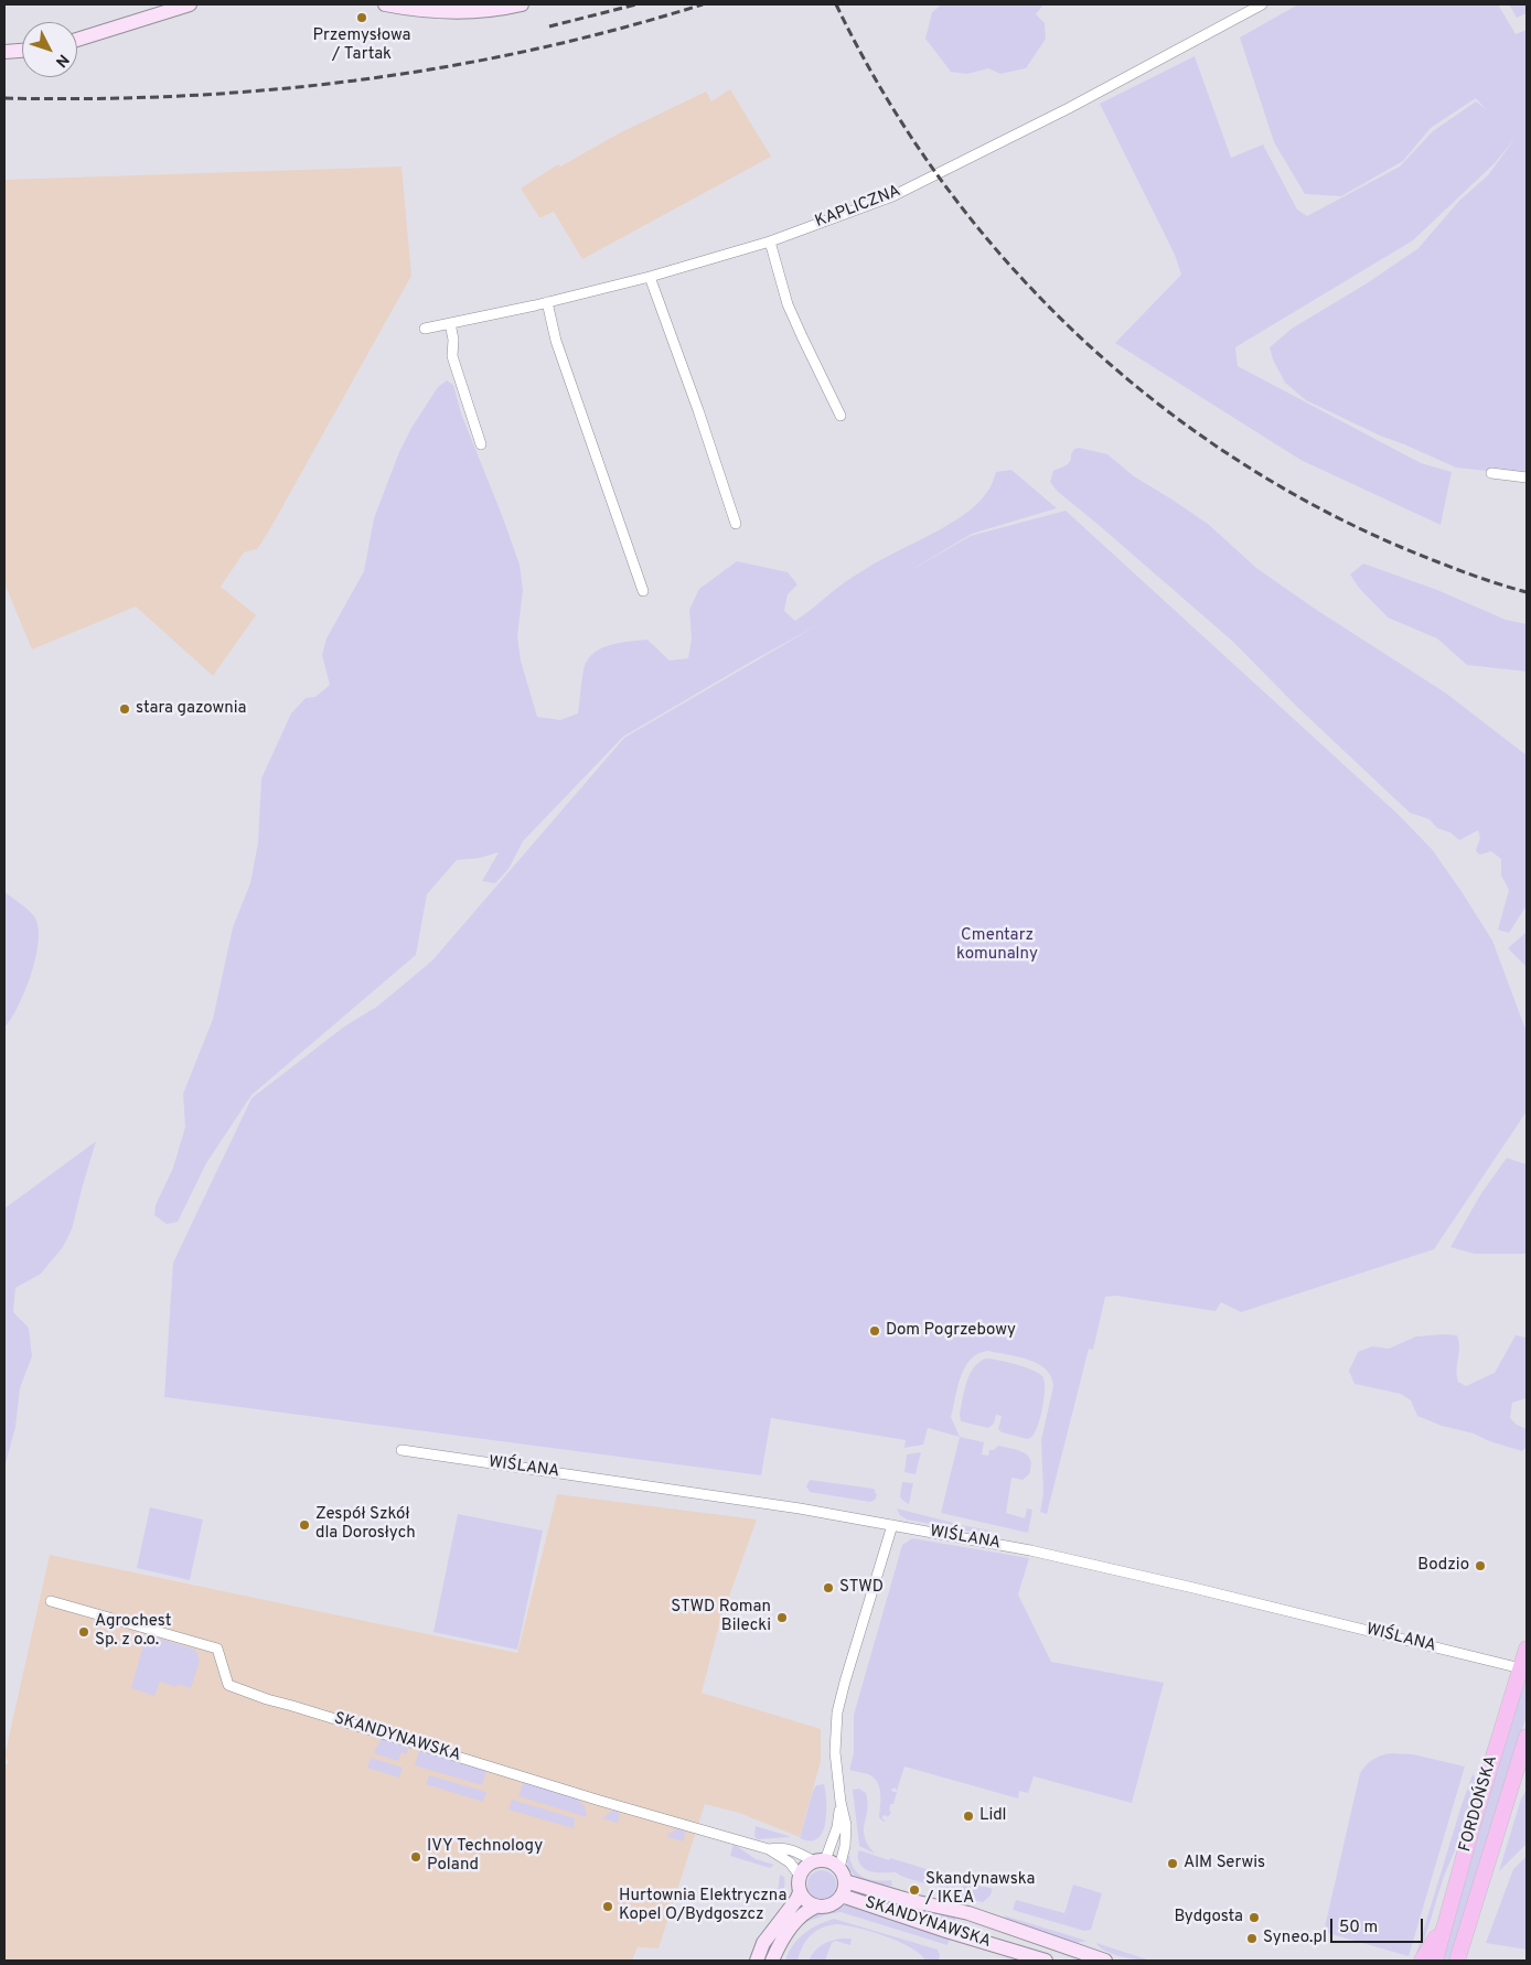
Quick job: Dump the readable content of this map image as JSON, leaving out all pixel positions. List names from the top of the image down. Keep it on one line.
{"streets":{"main road":["FORDOŃSKA"],"street":["KAPLICZNA","WIŚLANA","SKANDYNAWSKA"]},"crossings":[["WIŚLANA","FORDOŃSKA"]],"parks":["Cmentarz komunalny"],"places":["Przemysłowa / Tartak","stara gazownia","Dom Pogrzebowy","Zespół Szkół dla Dorosłych","Bodzio","STWD","STWD Roman Bilecki","Agrochest Sp. z o.o.","Lidl","IVY Technology Poland","AIM Serwis","Skandynawska / IKEA","Hurtownia Elektryczna Kopel O/Bydgoszcz","Bydgosta","Syneo.pl"],"scale_bar":"50 m","north":"bottom right"}
